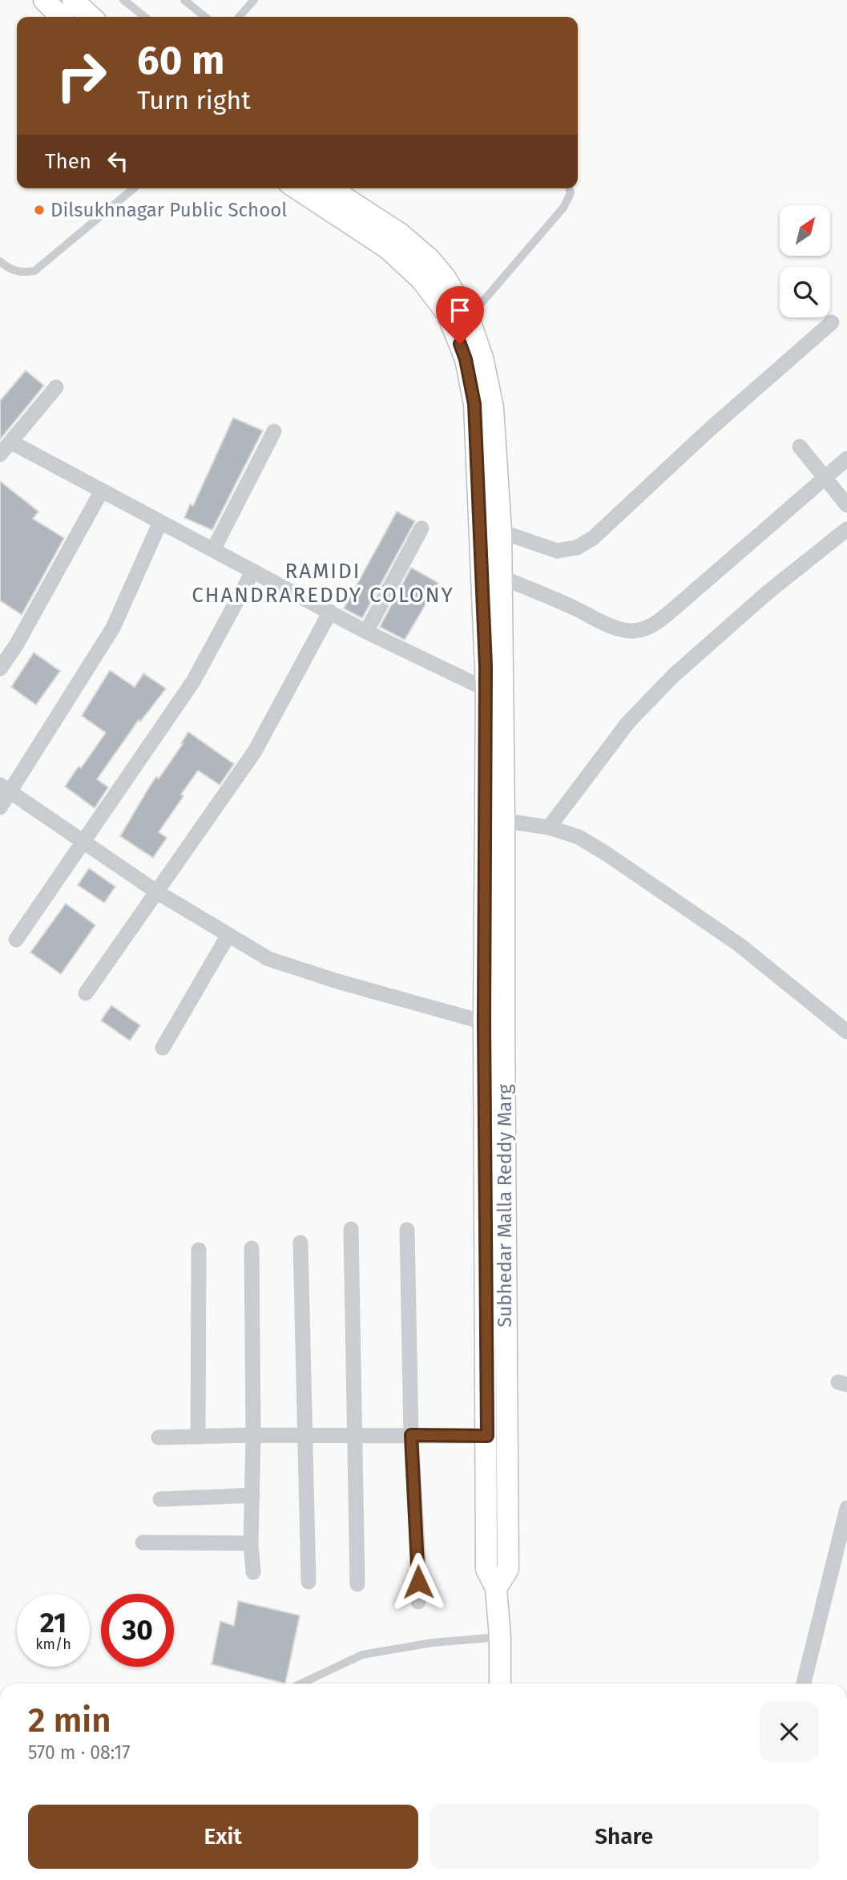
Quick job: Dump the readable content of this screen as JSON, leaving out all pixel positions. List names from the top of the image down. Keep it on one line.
{"streets":{"main road":["Subhedar Malla Reddy Marg"]},"districts":["RAMIDI CHANDRAREDDY COLONY"],"places":["Dilsukhnagar Public School"],"north":"top right","page":{"turn":["60 m","Turn right"],"then":"Then","speed":"21 km/h","limit":"30","heading":["2 min","570 m · 08:17"],"buttons":["Exit","Share"]}}
